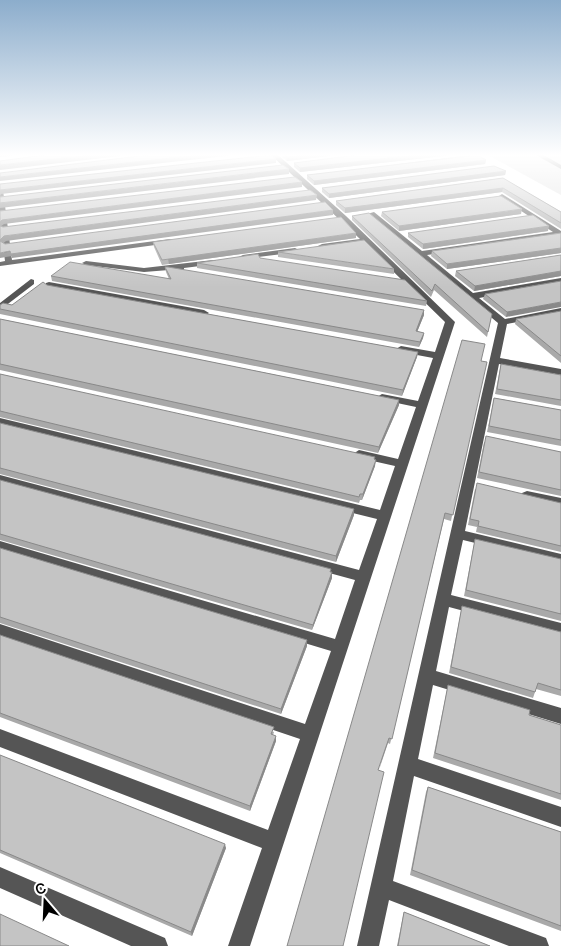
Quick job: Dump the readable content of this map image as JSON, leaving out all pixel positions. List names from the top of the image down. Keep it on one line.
{"north":"top"}
